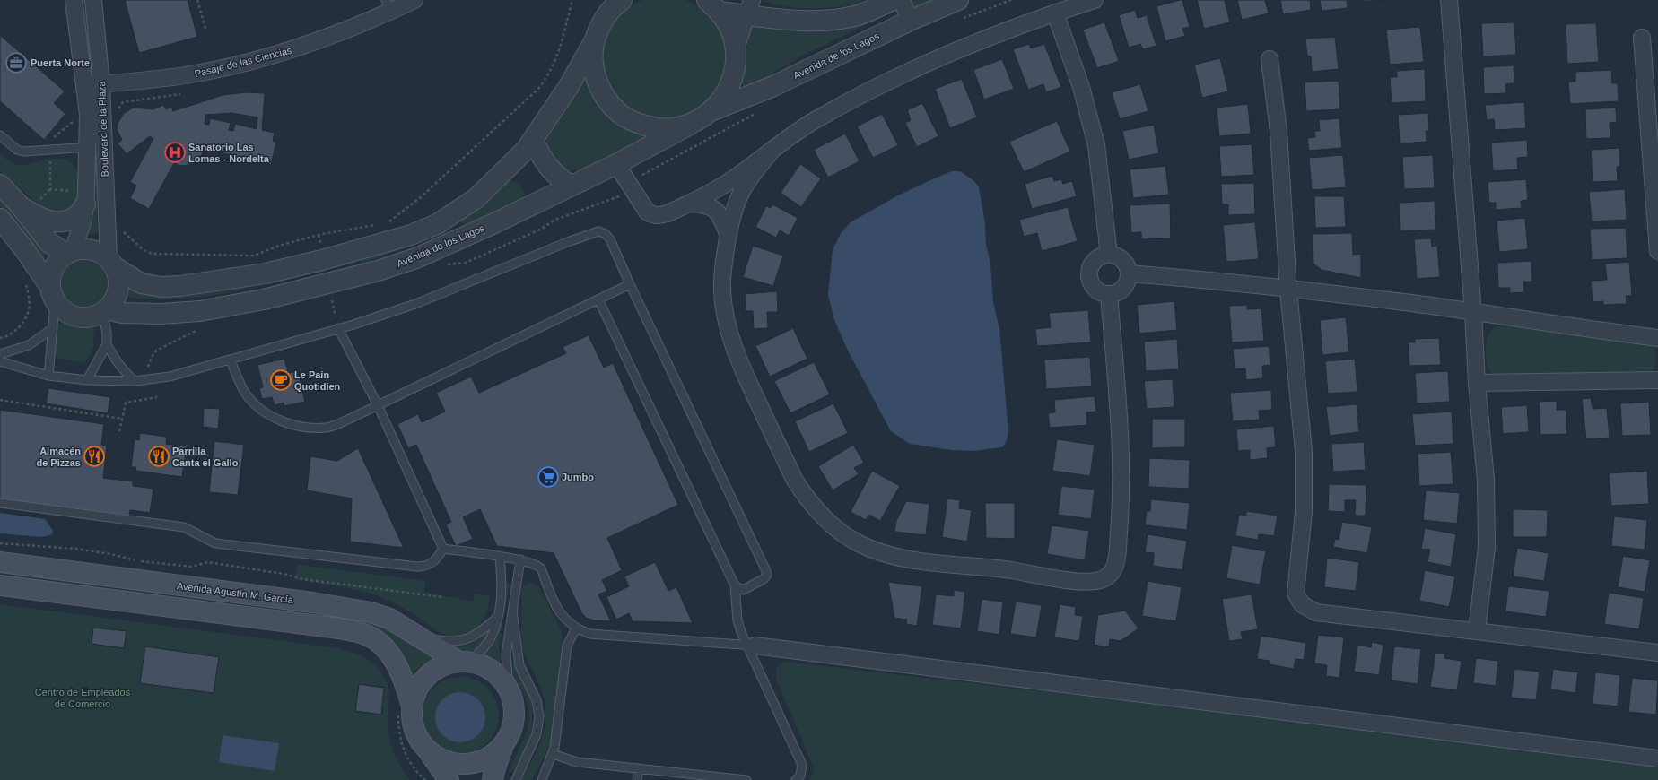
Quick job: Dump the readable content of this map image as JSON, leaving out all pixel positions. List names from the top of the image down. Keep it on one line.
{"streets":{"main road":["Avenida Agustín M. García"],"street":["Avenida de los Lagos","Pasaje de las Ciencias","Boulevard de la Plaza"]},"crossings":[["Avenida de los Lagos","Boulevard de la Plaza"],["Pasaje de las Ciencias","Boulevard de la Plaza"]],"parks":["Centro de Empleados de Comercio"],"places":{"office":["Puerta Norte"],"hospital":["Sanatorio Las Lomas - Nordelta"],"cafe":["Le Pain Quotidien"],"restaurant":["Almacén de Pizzas","Parrilla Canta el Gallo"],"supermarket":["Jumbo"]}}
